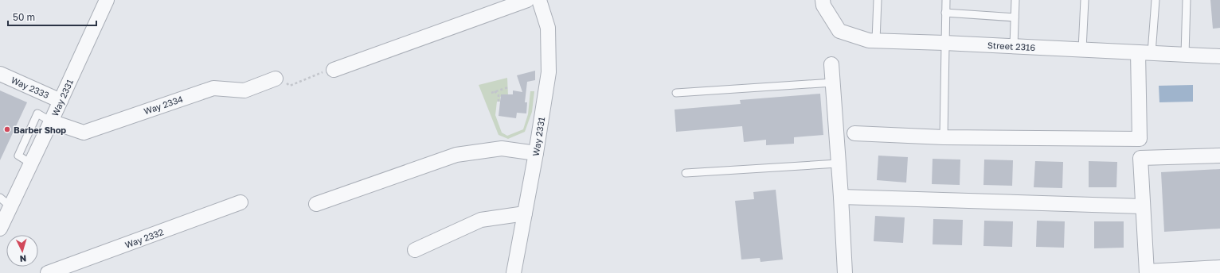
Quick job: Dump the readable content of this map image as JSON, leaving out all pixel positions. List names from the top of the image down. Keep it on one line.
{"streets":{"street":["Street 2316","Way 2333","Way 2331","Way 2334","Way 2332"]},"crossings":[["Way 2333","Way 2331"],["Way 2331","Way 2334"]],"places":["Barber Shop"],"scale_bar":"50 m","north":"bottom"}
